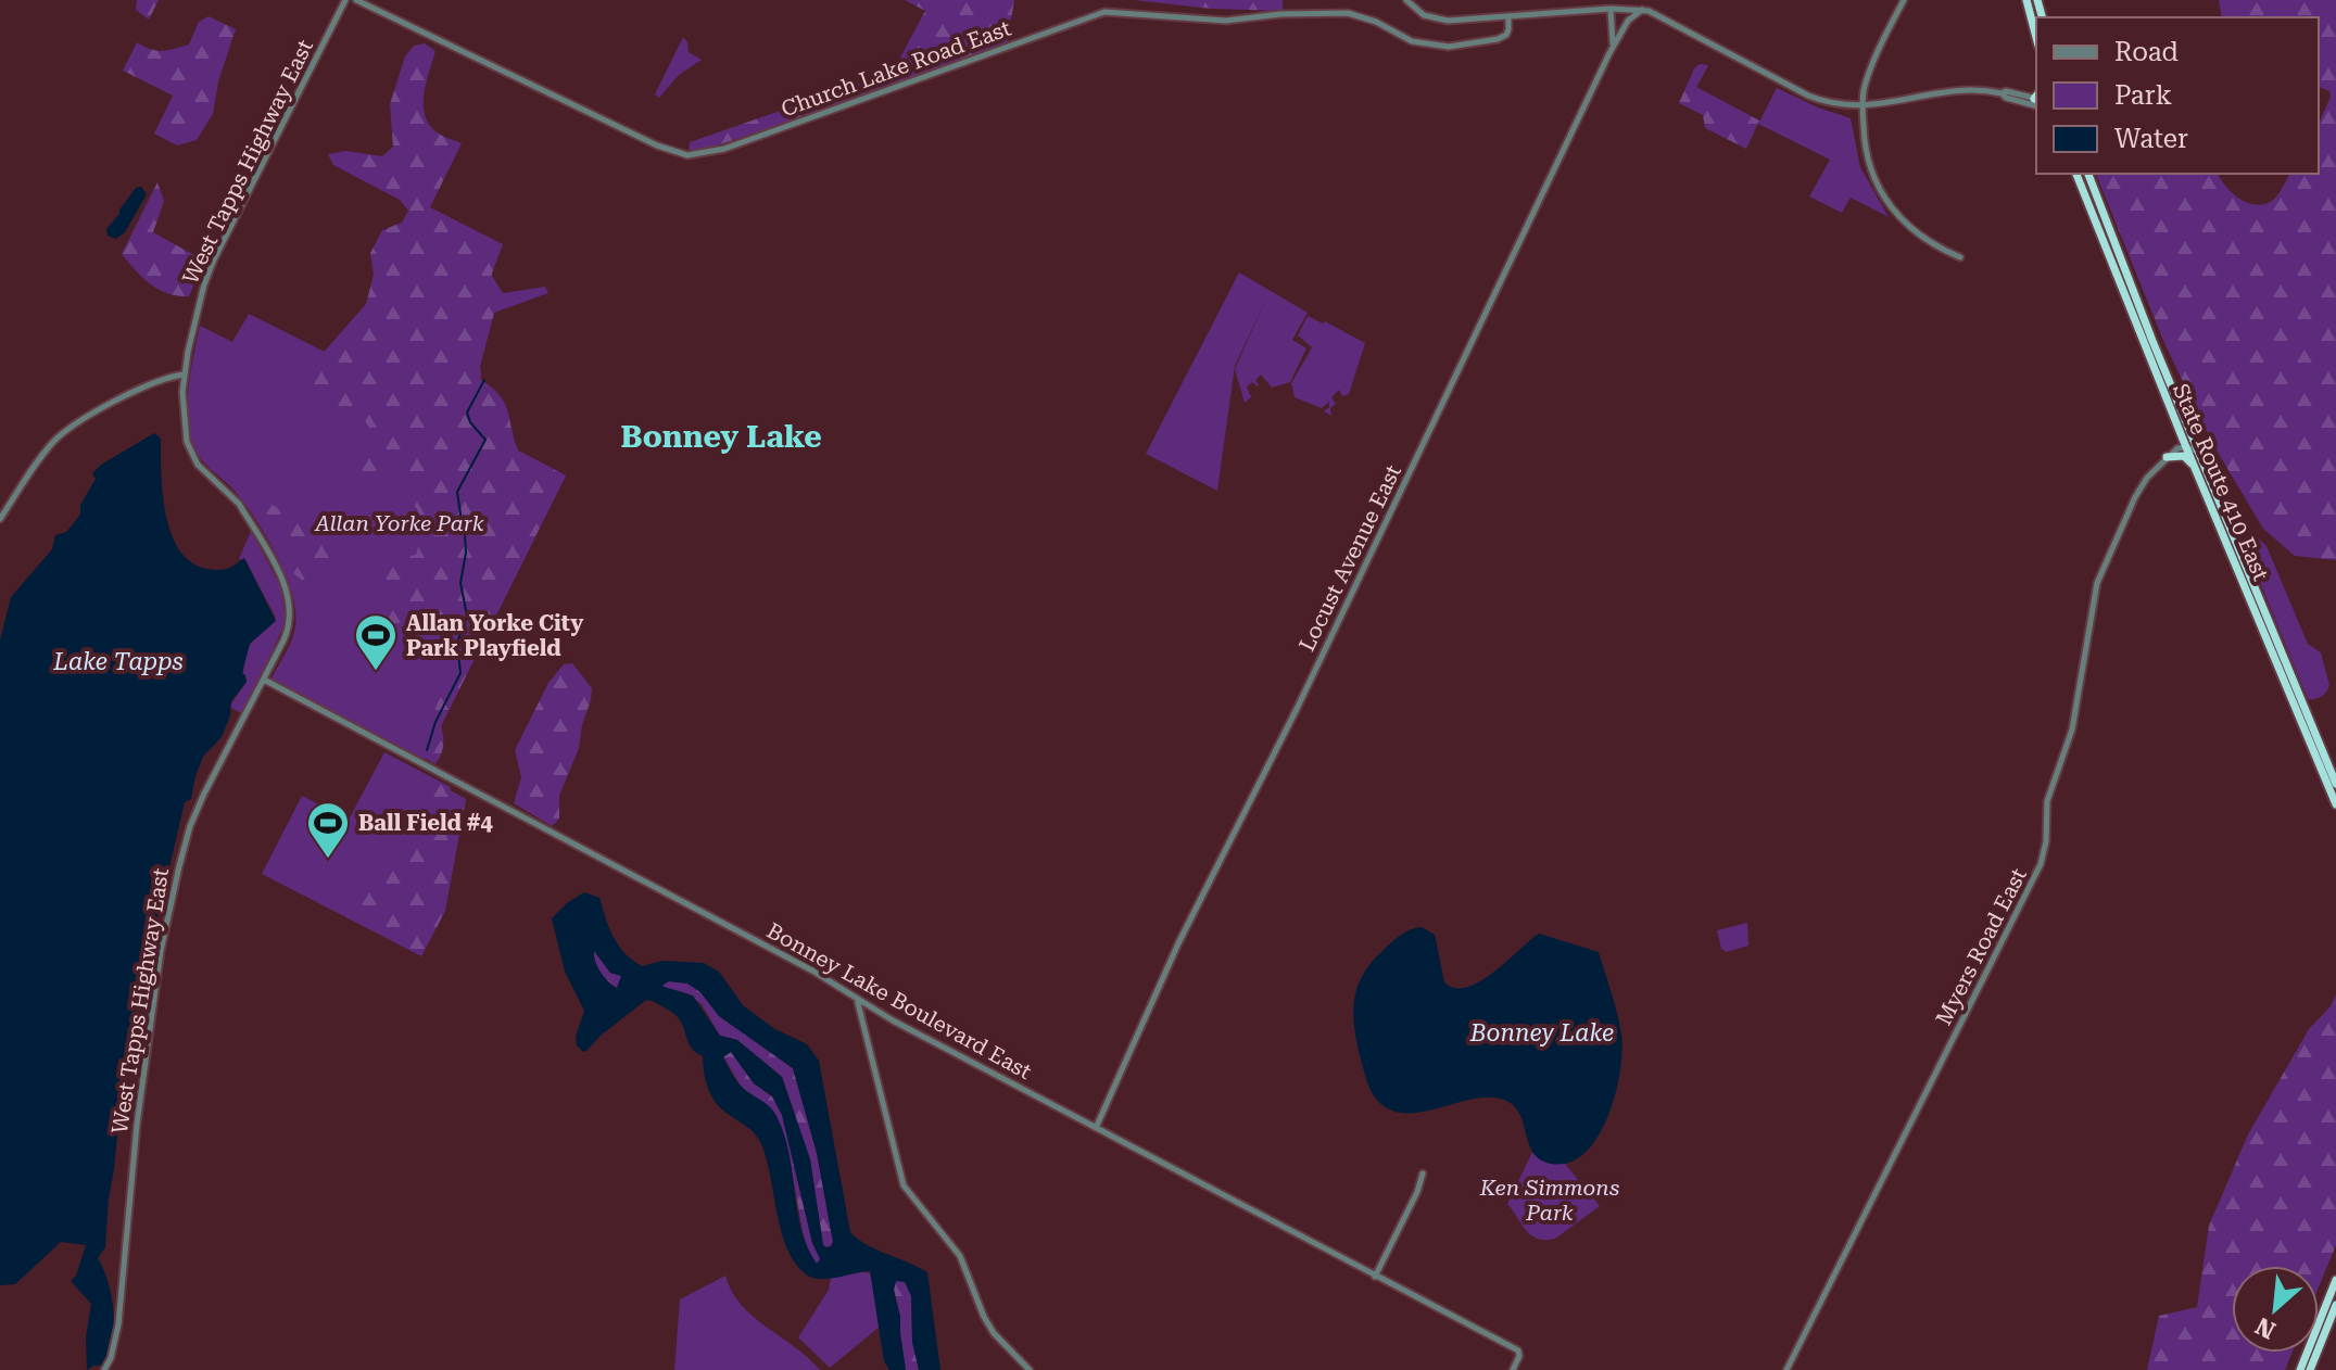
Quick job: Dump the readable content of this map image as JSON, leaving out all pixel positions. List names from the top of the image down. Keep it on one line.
{"streets":{"highway":["State Route 410 East"],"street":["Church Lake Road East","West Tapps Highway East","Locust Avenue East","Myers Road East","Bonney Lake Boulevard East"]},"crossings":[["West Tapps Highway East","Bonney Lake Boulevard East"],["Locust Avenue East","Bonney Lake Boulevard East"]],"districts":["Bonney Lake"],"water":["Lake Tapps","Bonney Lake"],"parks":["Allan Yorke Park","Ken Simmons Park"],"places":{"sports":["Allan Yorke City Park Playfield","Ball Field #4"]},"legend":["Road","Park","Water"],"north":"bottom left"}
